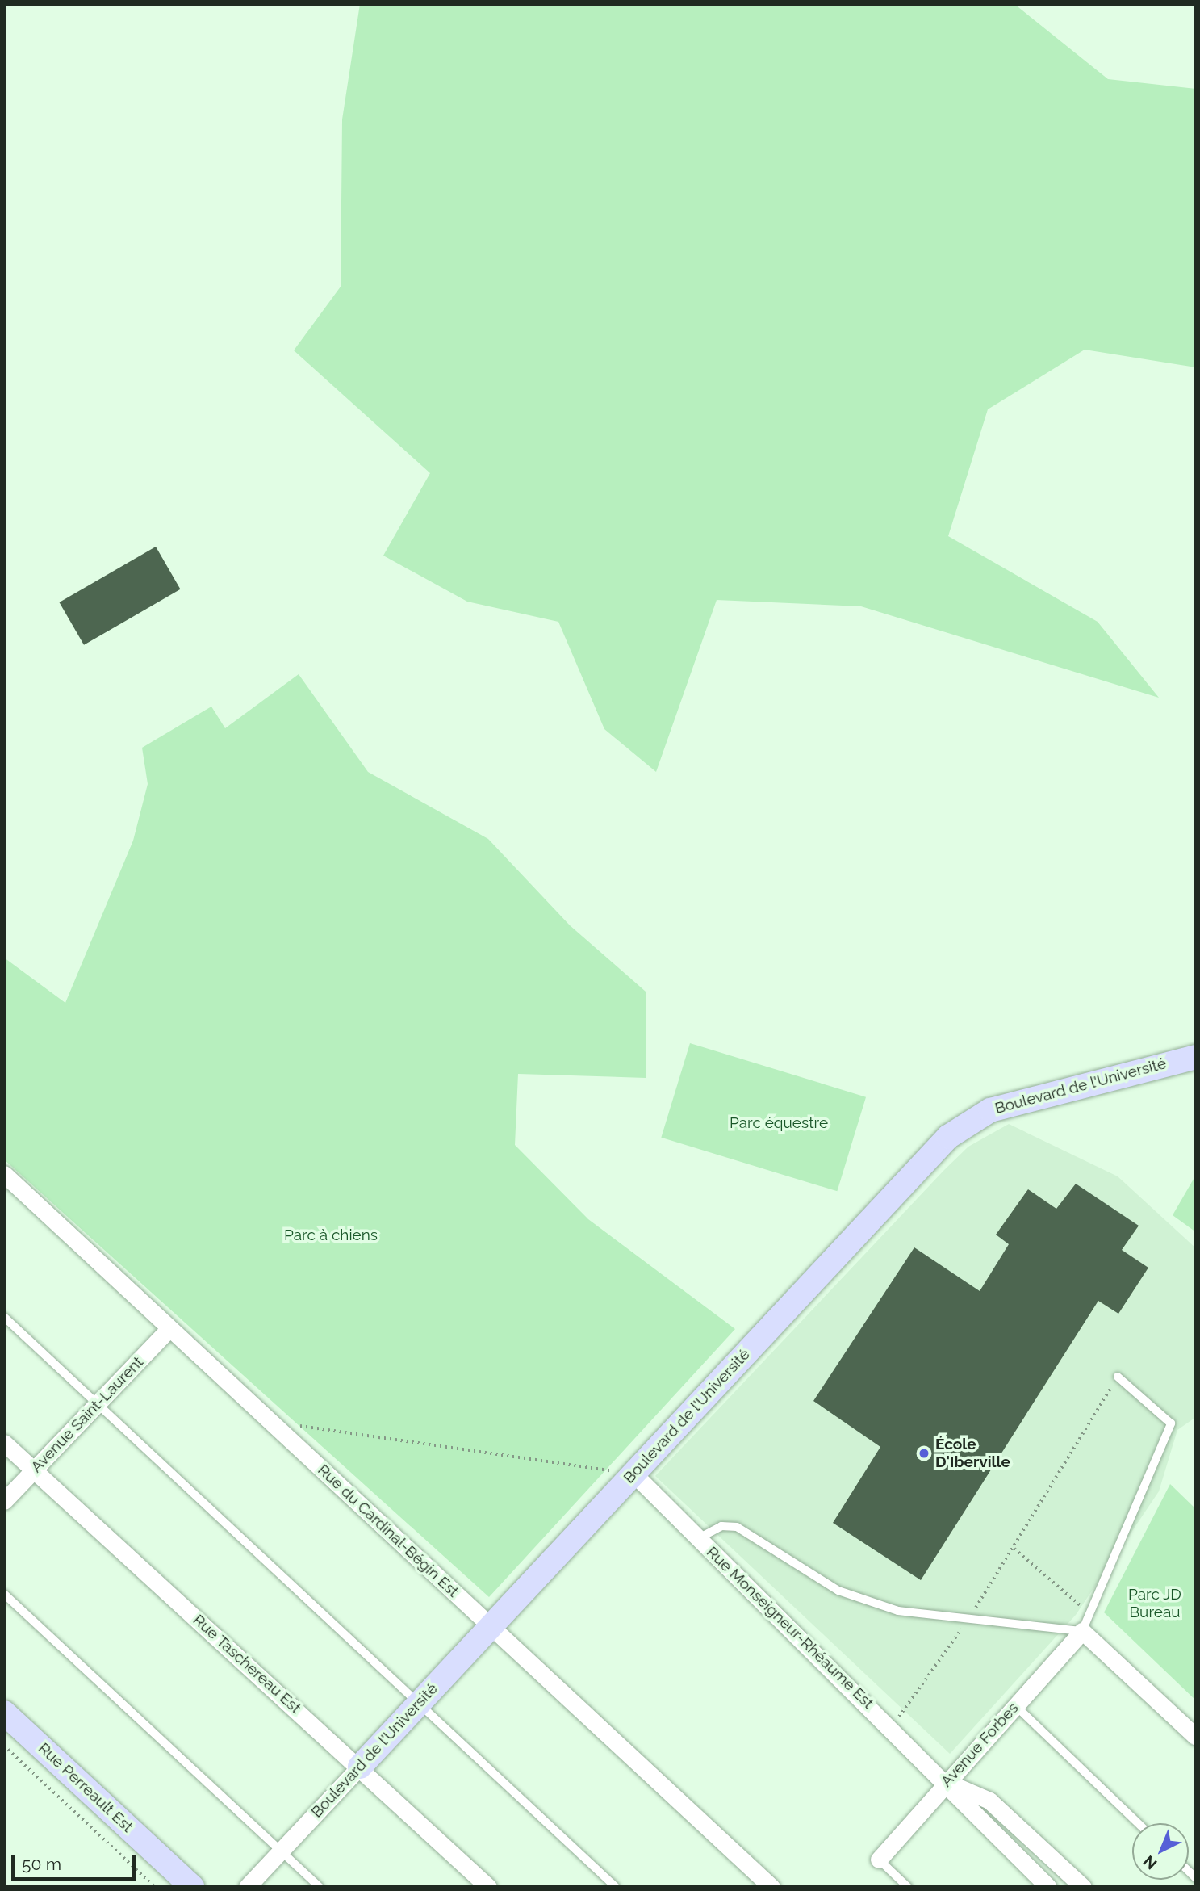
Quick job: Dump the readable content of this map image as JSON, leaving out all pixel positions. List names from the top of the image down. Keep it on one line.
{"streets":{"street":["Boulevard de l'Université","Avenue Saint-Laurent","Rue du Cardinal-Bégin Est","Rue Monseigneur-Rhéaume Est","Rue Taschereau Est","Avenue Forbes","Rue Perreault Est"]},"crossings":[["Boulevard de l'Université","Rue du Cardinal-Bégin Est"],["Boulevard de l'Université","Rue Monseigneur-Rhéaume Est"],["Boulevard de l'Université","Rue Taschereau Est"],["Avenue Saint-Laurent","Rue du Cardinal-Bégin Est"],["Avenue Saint-Laurent","Rue Taschereau Est"],["Rue Monseigneur-Rhéaume Est","Avenue Forbes"]],"parks":["Parc équestre","Parc à chiens","Parc JD Bureau"],"places":["École D'Iberville"],"scale_bar":"50 m","north":"bottom left"}
